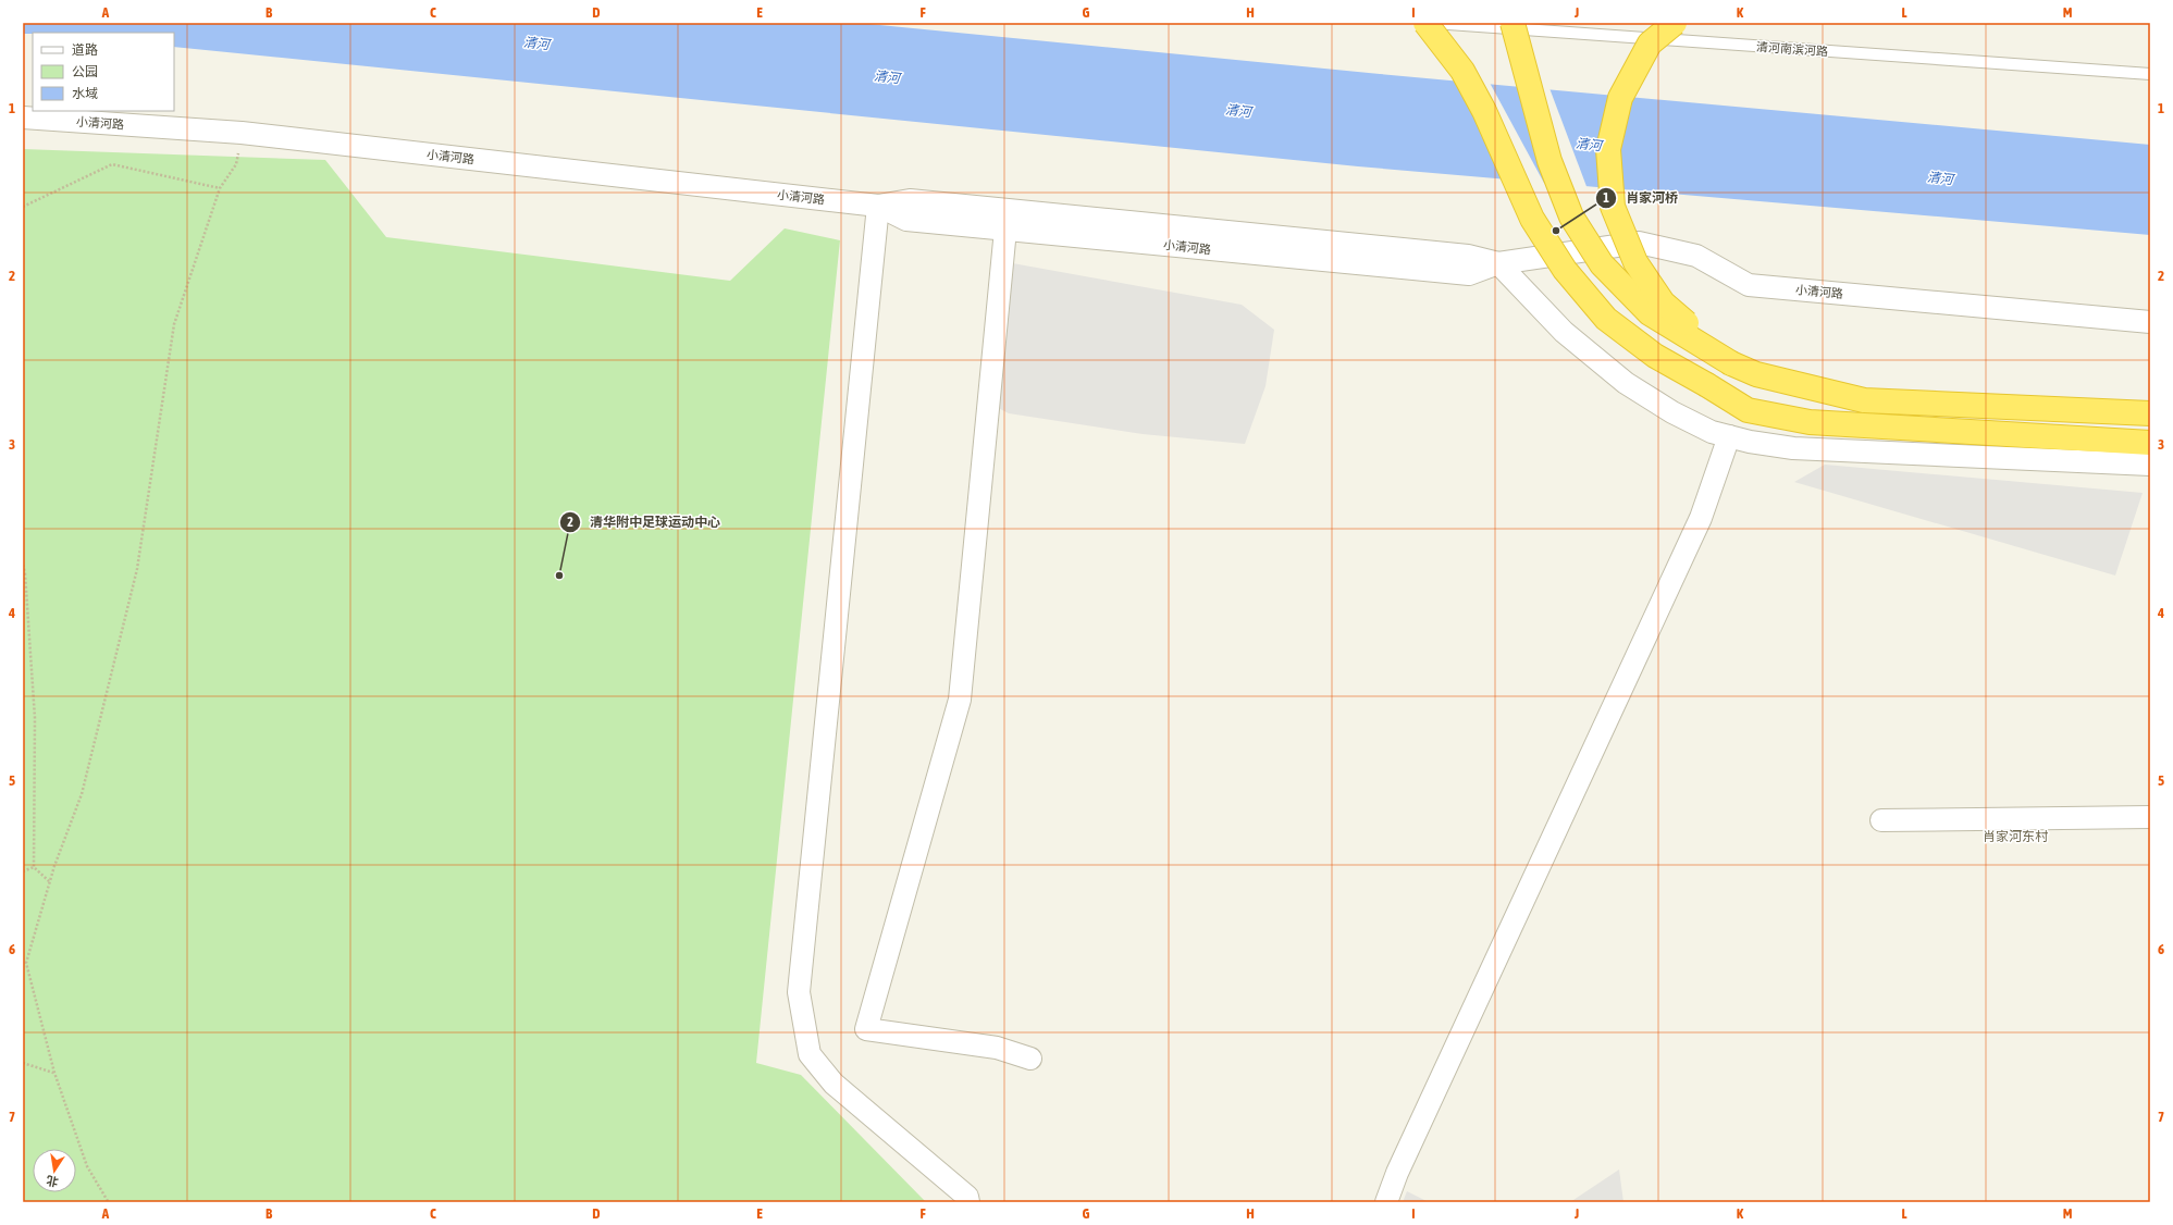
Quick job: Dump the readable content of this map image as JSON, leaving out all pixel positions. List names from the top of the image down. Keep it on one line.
{"streets":{"street":["小清河路"],"lane":["清河南滨河路"]},"districts":["肖家河东村"],"water":["清河"],"places":["肖家河桥","清华附中足球运动中心"],"legend":["道路","公园","水域"],"north":"bottom","grid":{"columns":["A","B","C","D","E","F","G","H","I","J","K","L","M"],"rows":["1","2","3","4","5","6","7"]}}
